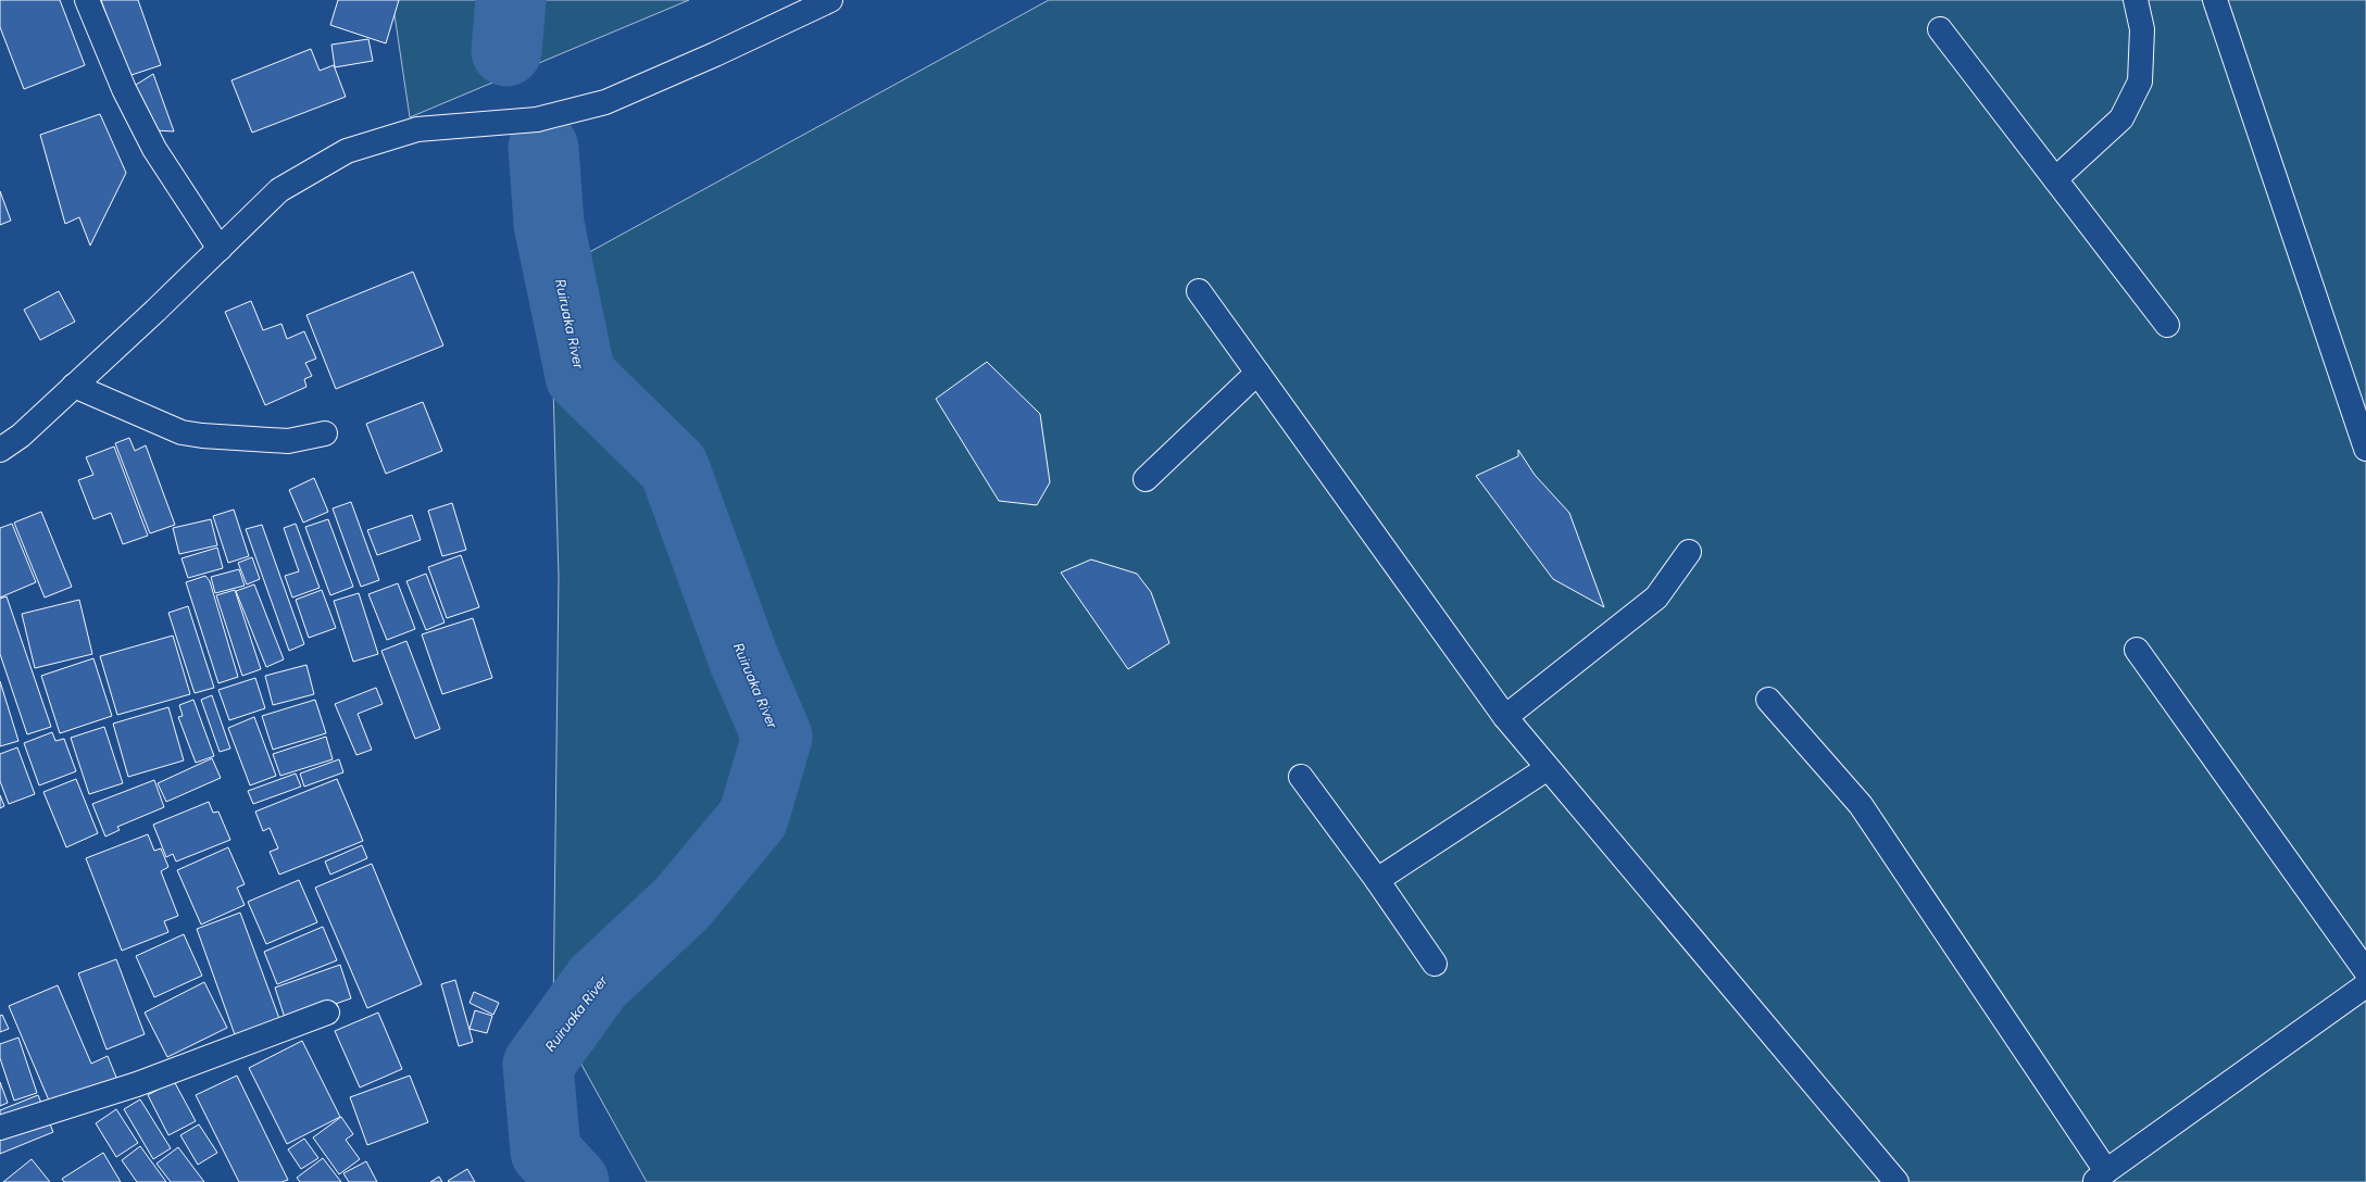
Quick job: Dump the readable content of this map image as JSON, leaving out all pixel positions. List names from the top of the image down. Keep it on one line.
{"water":["Ruiruaka River"]}
